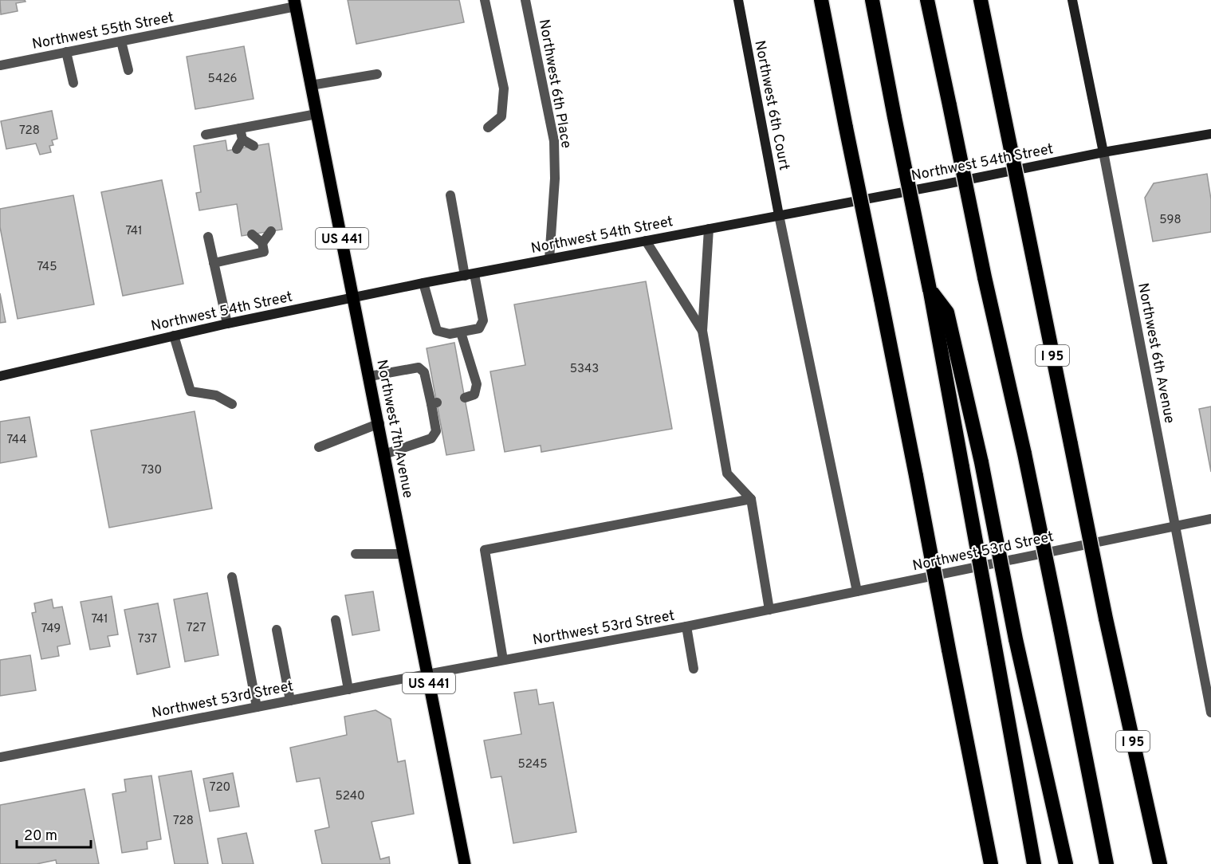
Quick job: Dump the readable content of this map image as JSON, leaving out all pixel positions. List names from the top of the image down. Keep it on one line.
{"streets":{"highway":["I 95"],"main road":["Northwest 6th Court","Northwest 54th Street","US 441","Northwest 6th Avenue","Northwest 7th Avenue"],"street":["Northwest 55th Street","Northwest 6th Place","Northwest 53rd Street"]},"crossings":[["Northwest 55th Street","Northwest 7th Avenue"],["Northwest 6th Place","Northwest 54th Street"],["Northwest 6th Court","Northwest 54th Street"],["Northwest 54th Street","Northwest 6th Avenue"],["Northwest 54th Street","Northwest 7th Avenue"],["Northwest 6th Avenue","Northwest 53rd Street"],["Northwest 7th Avenue","Northwest 53rd Street"]],"house_numbers":["5426","728","598","741","745","5343","744","730","741","727","749","737","5245","720","5240","728"],"scale_bar":"20 m"}
